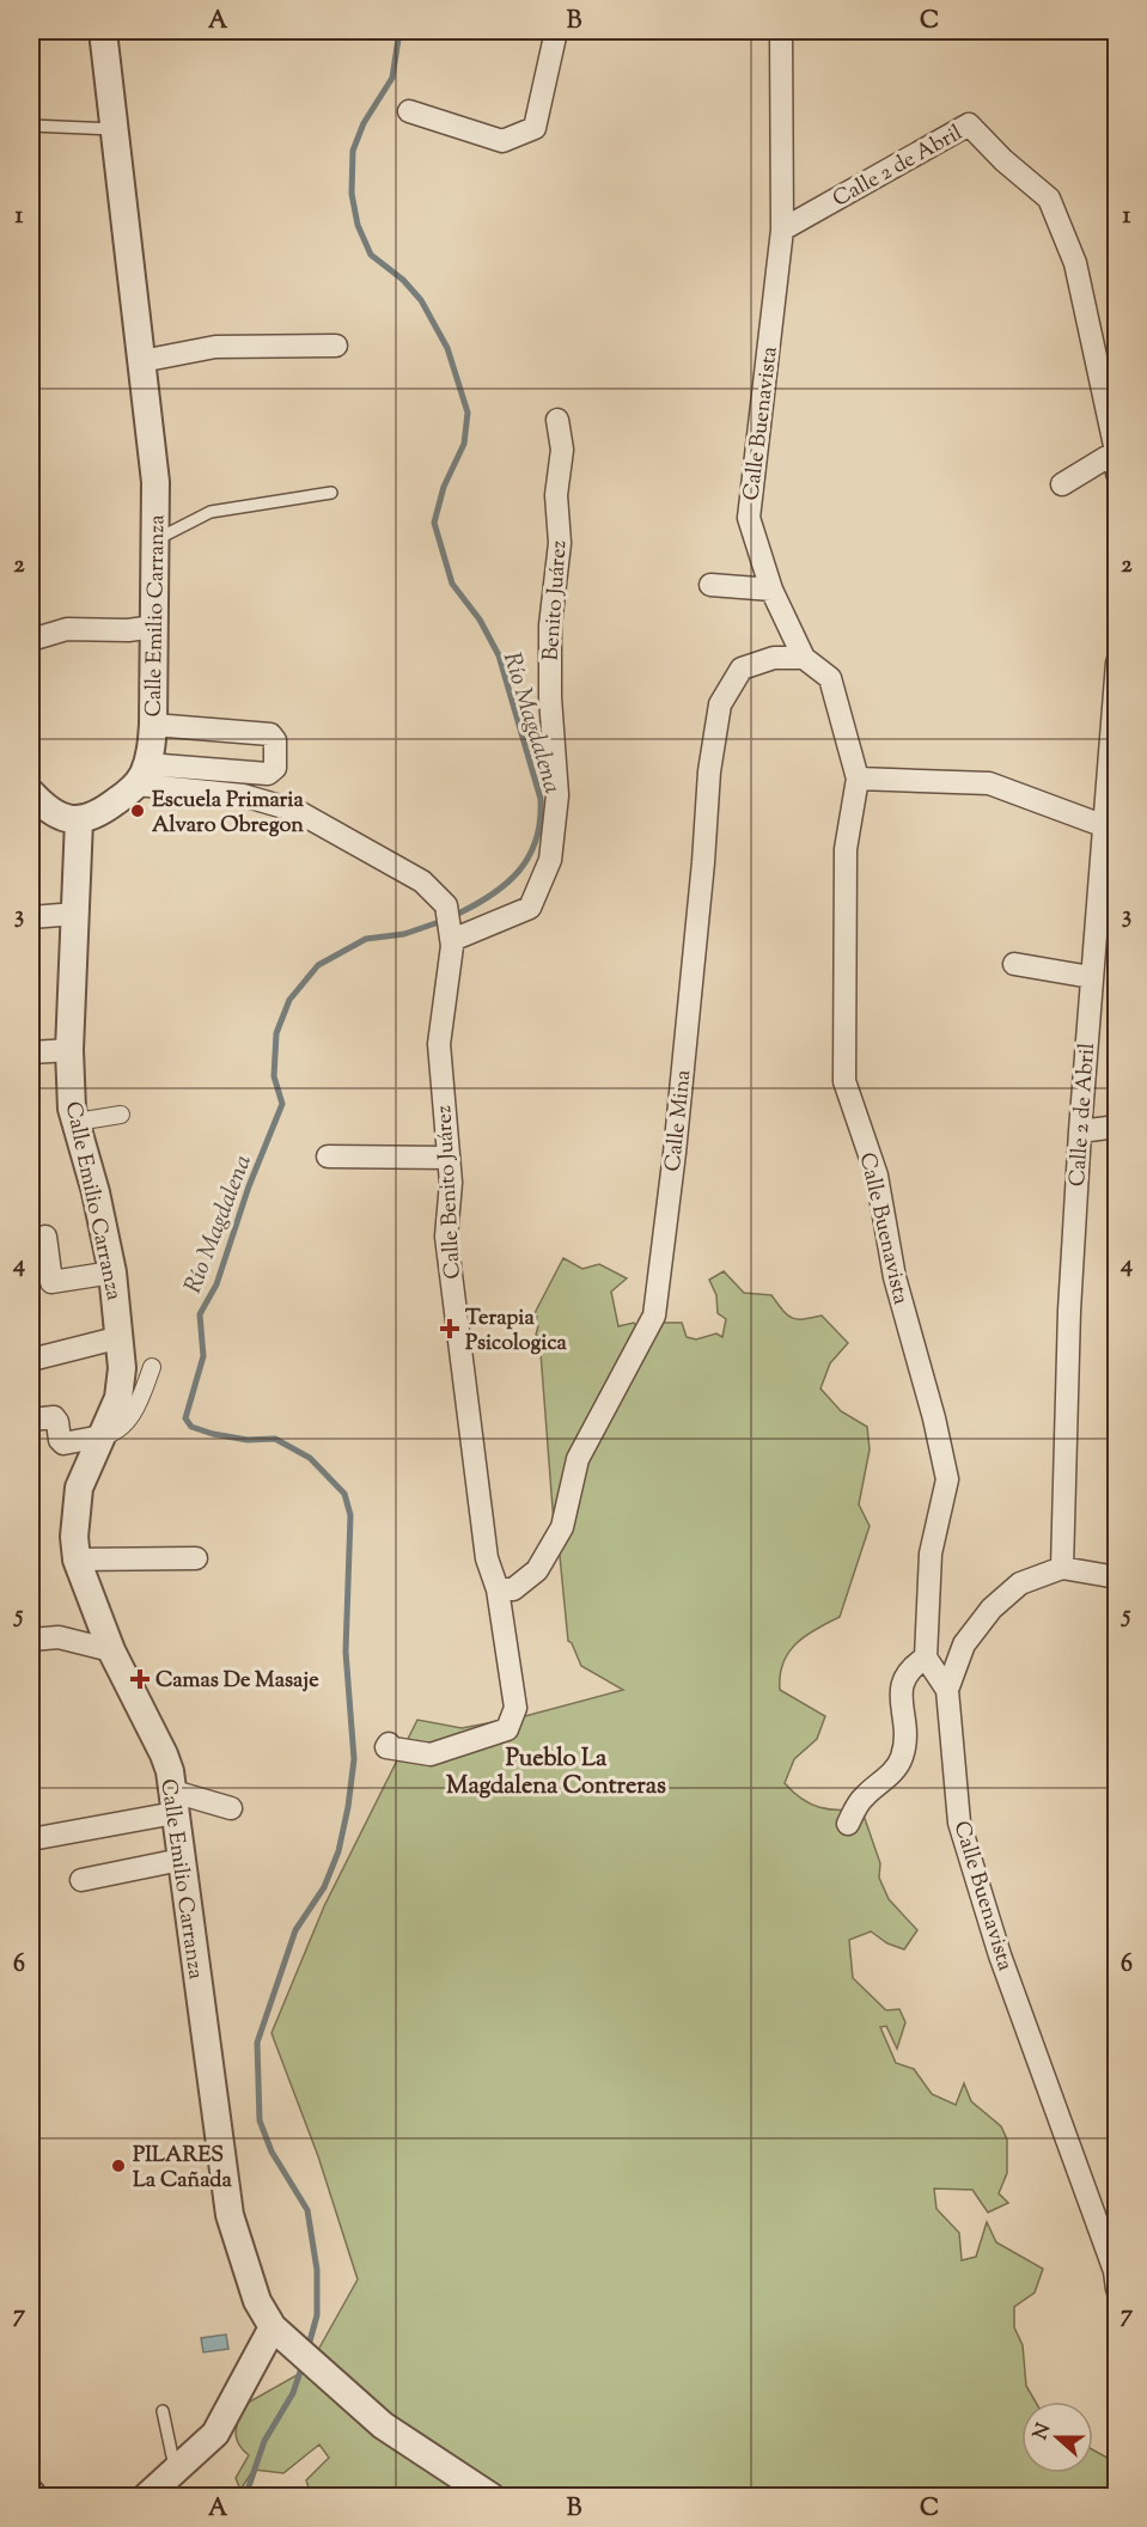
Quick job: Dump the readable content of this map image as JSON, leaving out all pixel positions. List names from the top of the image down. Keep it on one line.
{"streets":{"street":["Calle 2 de Abril","Calle Buenavista","Benito Juárez","Calle Emilio Carranza","Calle Mina","Calle Benito Juárez"]},"crossings":[["Calle 2 de Abril","Calle Buenavista"],["Calle Buenavista","Calle Mina"],["Benito Juárez","Calle Benito Juárez"],["Calle Emilio Carranza","Calle Benito Juárez"],["Calle Mina","Calle Benito Juárez"]],"districts":["Pueblo La Magdalena Contreras"],"water":["Río Magdalena"],"places":{"other":["Escuela Primaria Alvaro Obregon","PILARES La Cañada"],"health":["Terapia Psicologica","Camas De Masaje"]},"north":"left","grid":{"columns":["A","B","C"],"rows":["1","2","3","4","5","6","7"]}}
